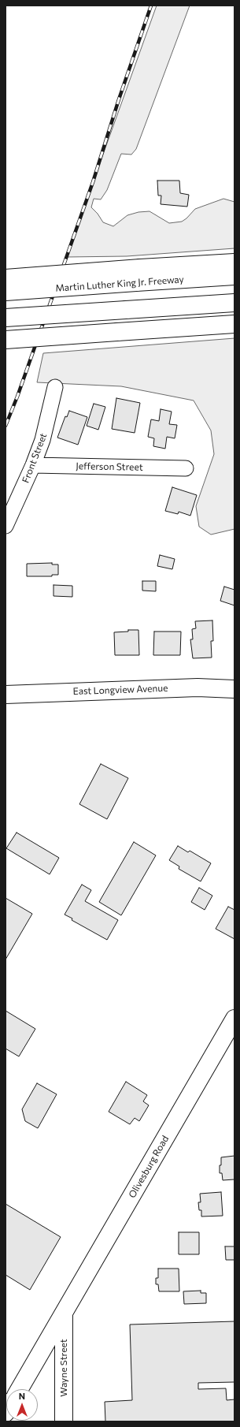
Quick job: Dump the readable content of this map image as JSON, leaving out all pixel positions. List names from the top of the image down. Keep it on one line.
{"streets":{"main road":["Martin Luther King Jr. Freeway","East Longview Avenue","Olivesburg Road","Wayne Street"],"street":["Front Street","Jefferson Street"]},"crossings":[["Front Street","Jefferson Street"],["Olivesburg Road","Wayne Street"]],"north":"top"}
